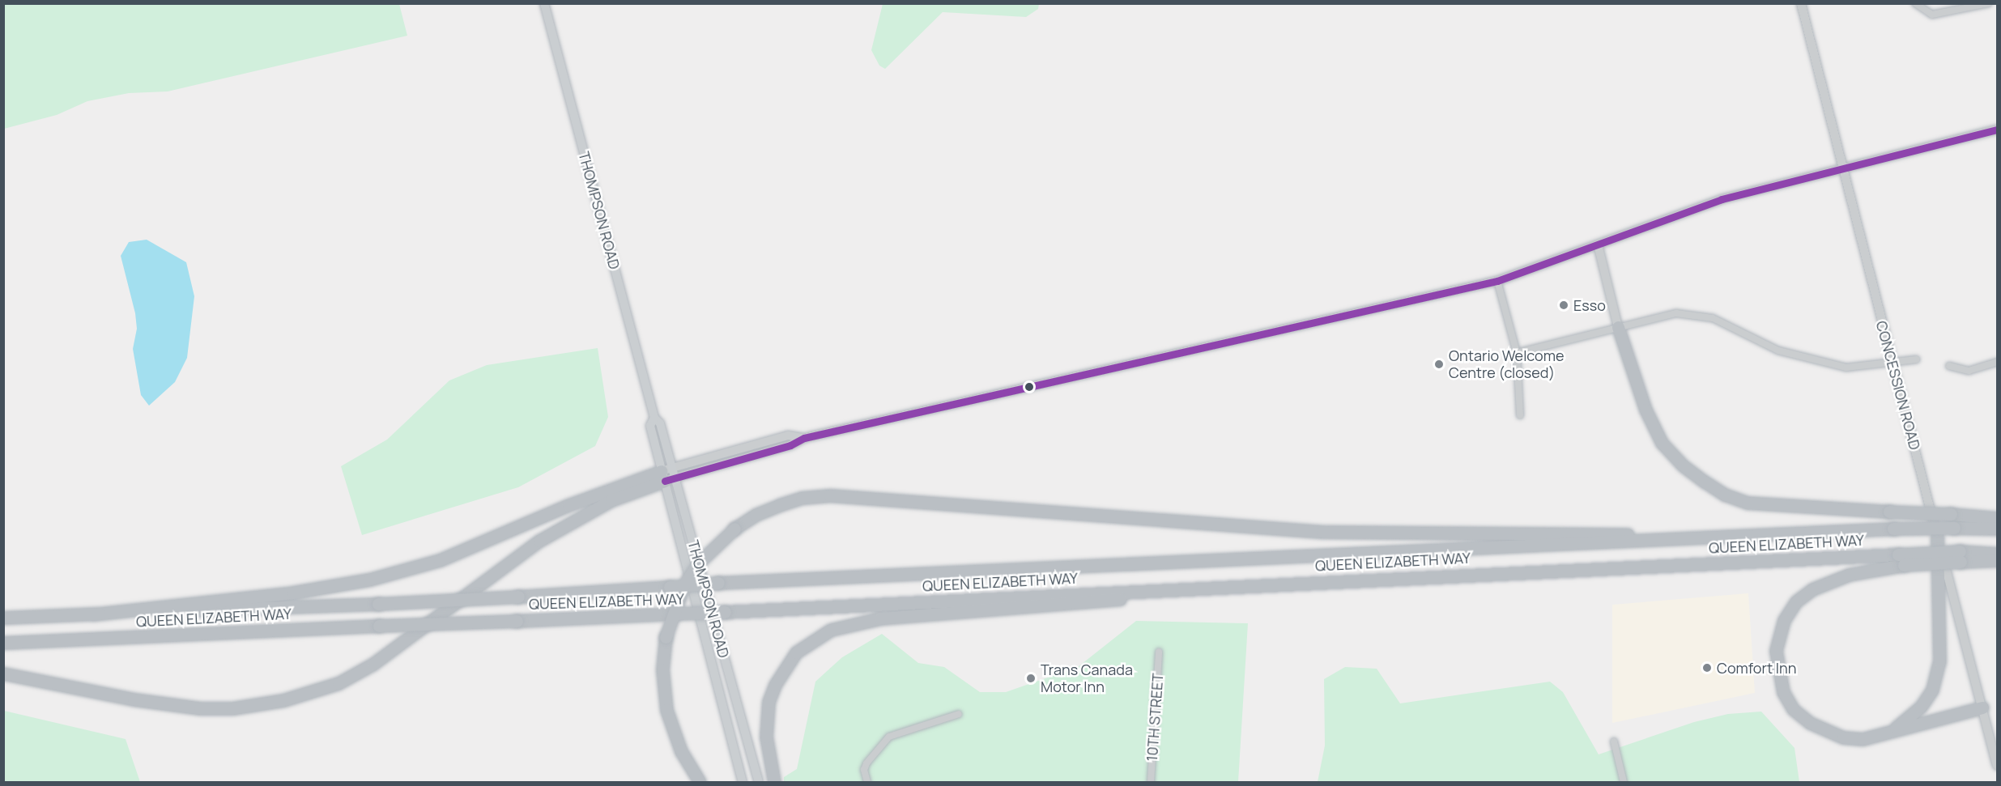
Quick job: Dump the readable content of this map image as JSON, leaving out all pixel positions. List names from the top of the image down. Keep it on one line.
{"streets":{"highway":["QUEEN ELIZABETH WAY"],"main road":["THOMPSON ROAD"],"street":["CONCESSION ROAD","10TH STREET"]},"places":["Esso","Ontario Welcome Centre (closed)","Comfort Inn","Trans Canada Motor Inn"]}
